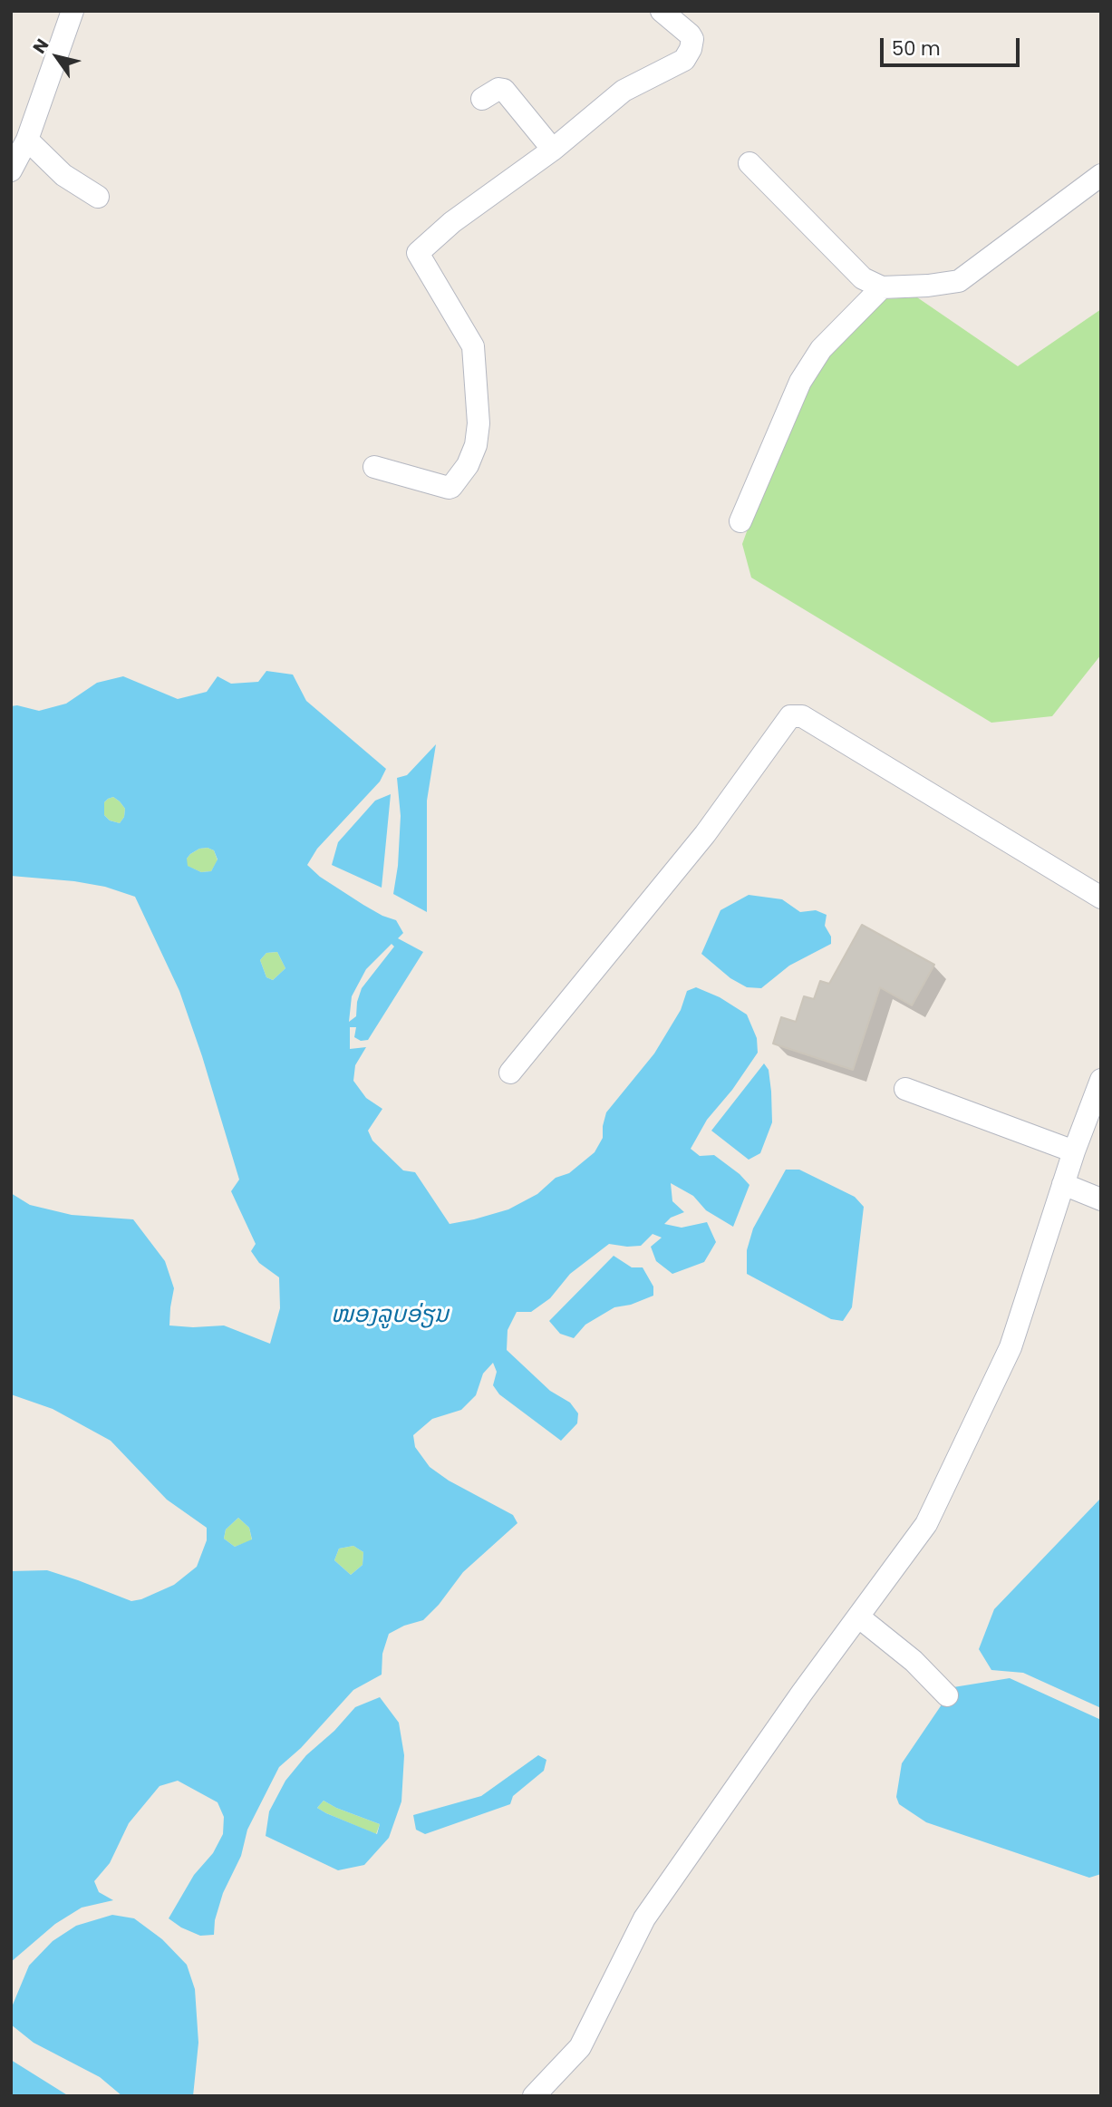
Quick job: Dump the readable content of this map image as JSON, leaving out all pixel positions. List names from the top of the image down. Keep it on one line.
{"water":["ໜອງລູບອ່ຽນ"],"scale_bar":"50 m","north":"top left"}
